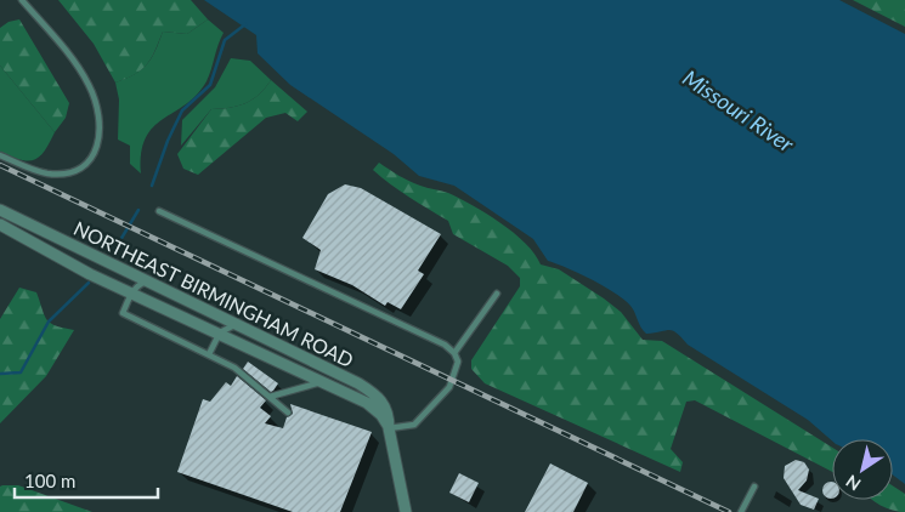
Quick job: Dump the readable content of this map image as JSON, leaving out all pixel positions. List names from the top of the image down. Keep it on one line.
{"streets":{"street":["NORTHEAST BIRMINGHAM ROAD"]},"water":["Missouri River"],"scale_bar":"100 m","north":"bottom left"}
